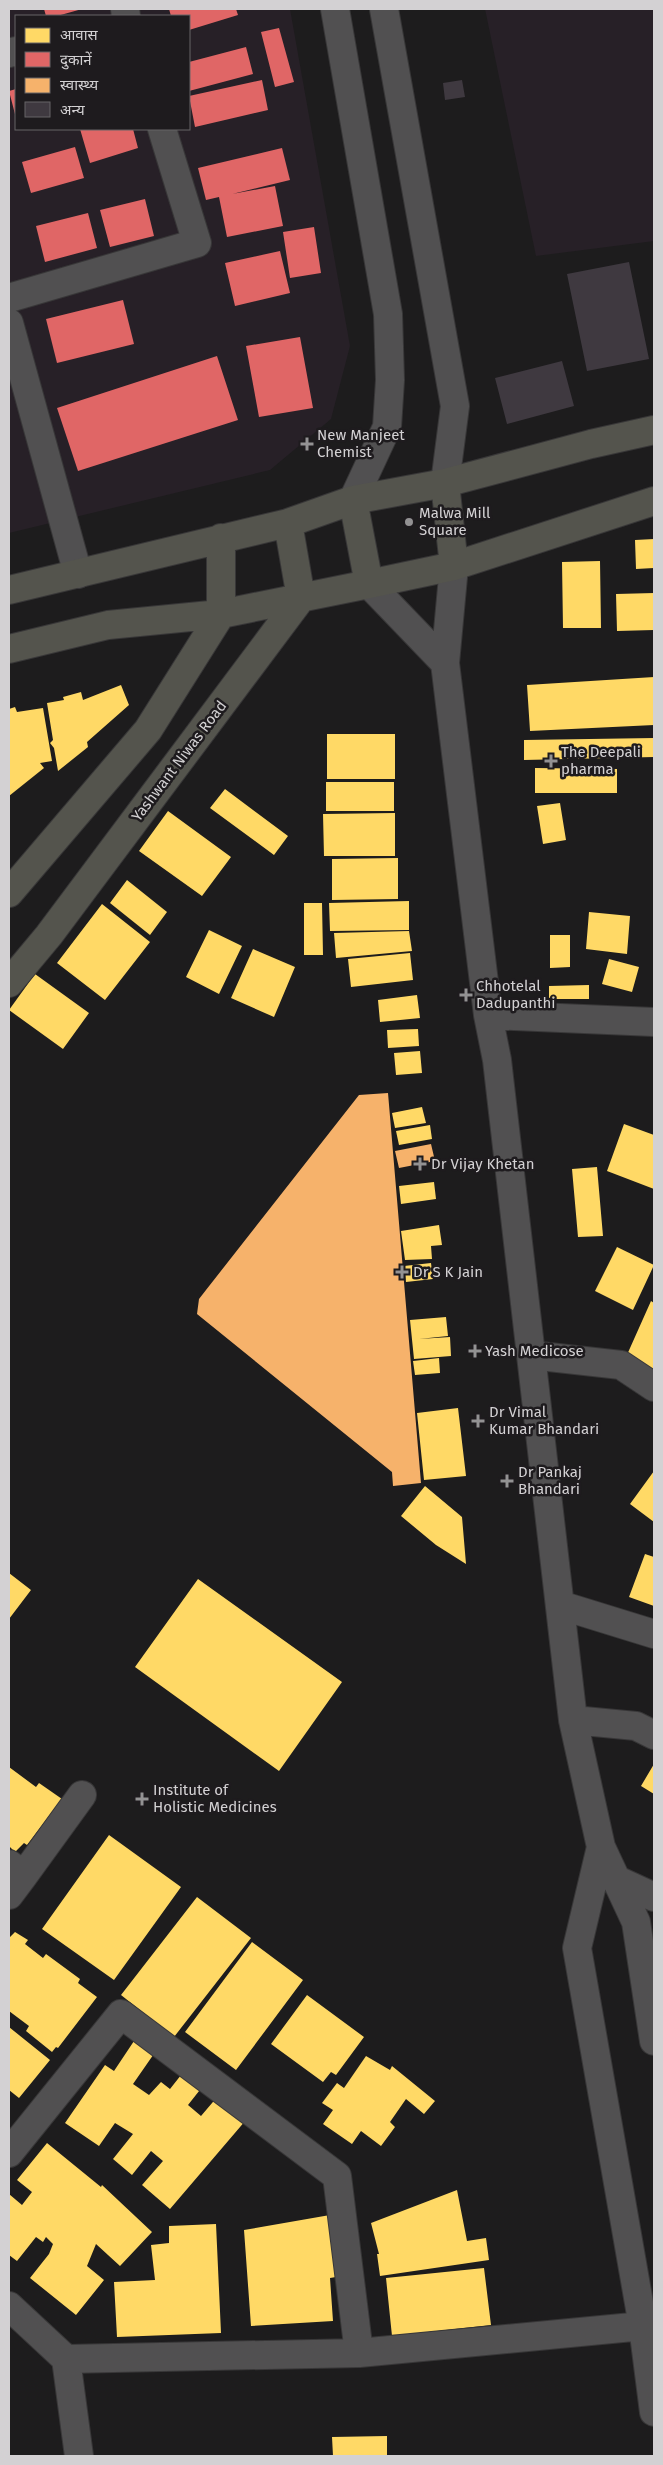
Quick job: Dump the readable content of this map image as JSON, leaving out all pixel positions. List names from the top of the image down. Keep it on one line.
{"streets":{"main road":["Yashwant Niwas Road"]},"places":{"health":["New Manjeet Chemist","The Deepali pharma","Chhotelal Dadupanthi","Dr Vijay Khetan","Dr S K Jain","Yash Medicose","Dr Vimal Kumar Bhandari","Dr Pankaj Bhandari","Institute of Holistic Medicines"],"other":["Malwa Mill Square"]},"legend":["आवास","दुकानें","स्वास्थ्य","अन्य"]}
